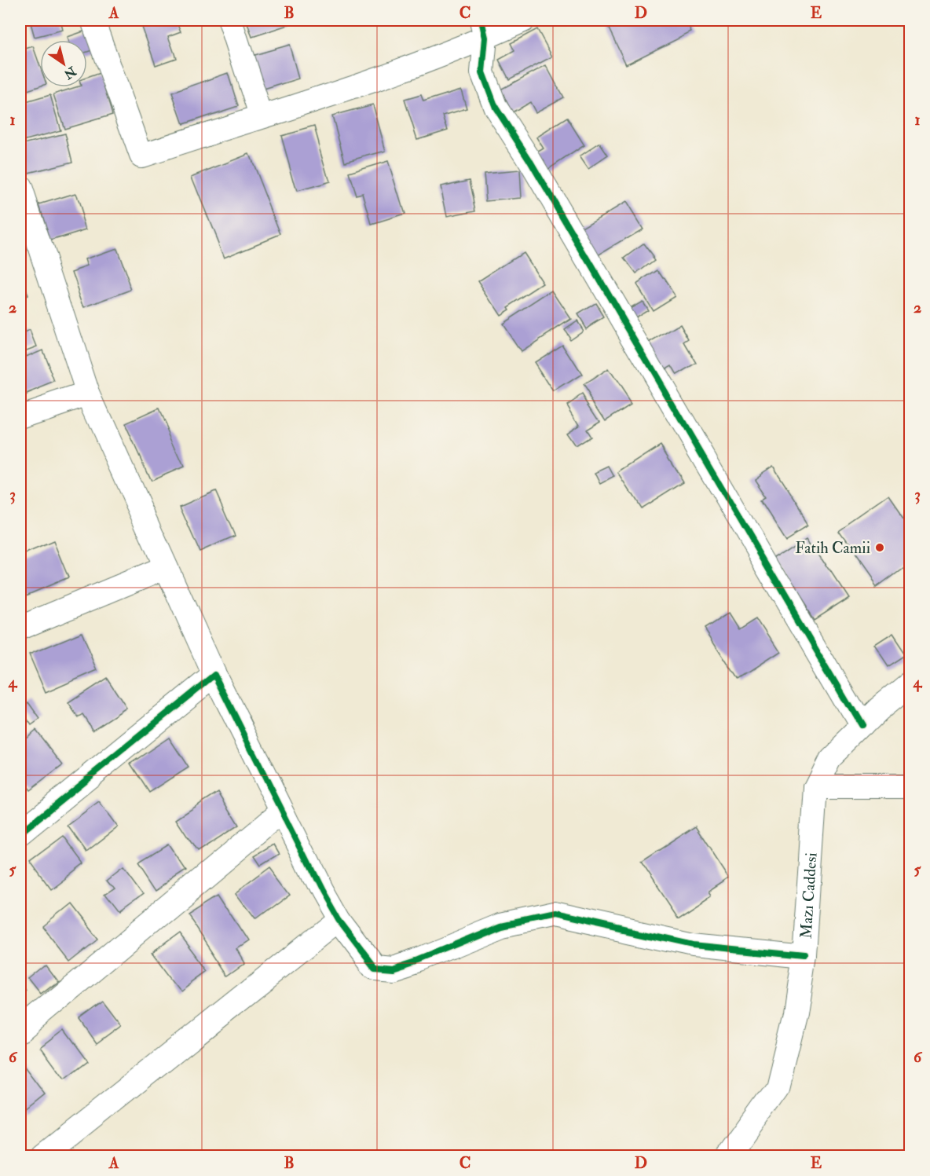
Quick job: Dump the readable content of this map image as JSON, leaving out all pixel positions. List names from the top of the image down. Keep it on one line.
{"streets":{"street":["Mazı Caddesi"]},"places":["Fatih Camii"],"north":"bottom right","grid":{"columns":["A","B","C","D","E"],"rows":["1","2","3","4","5","6"]}}
